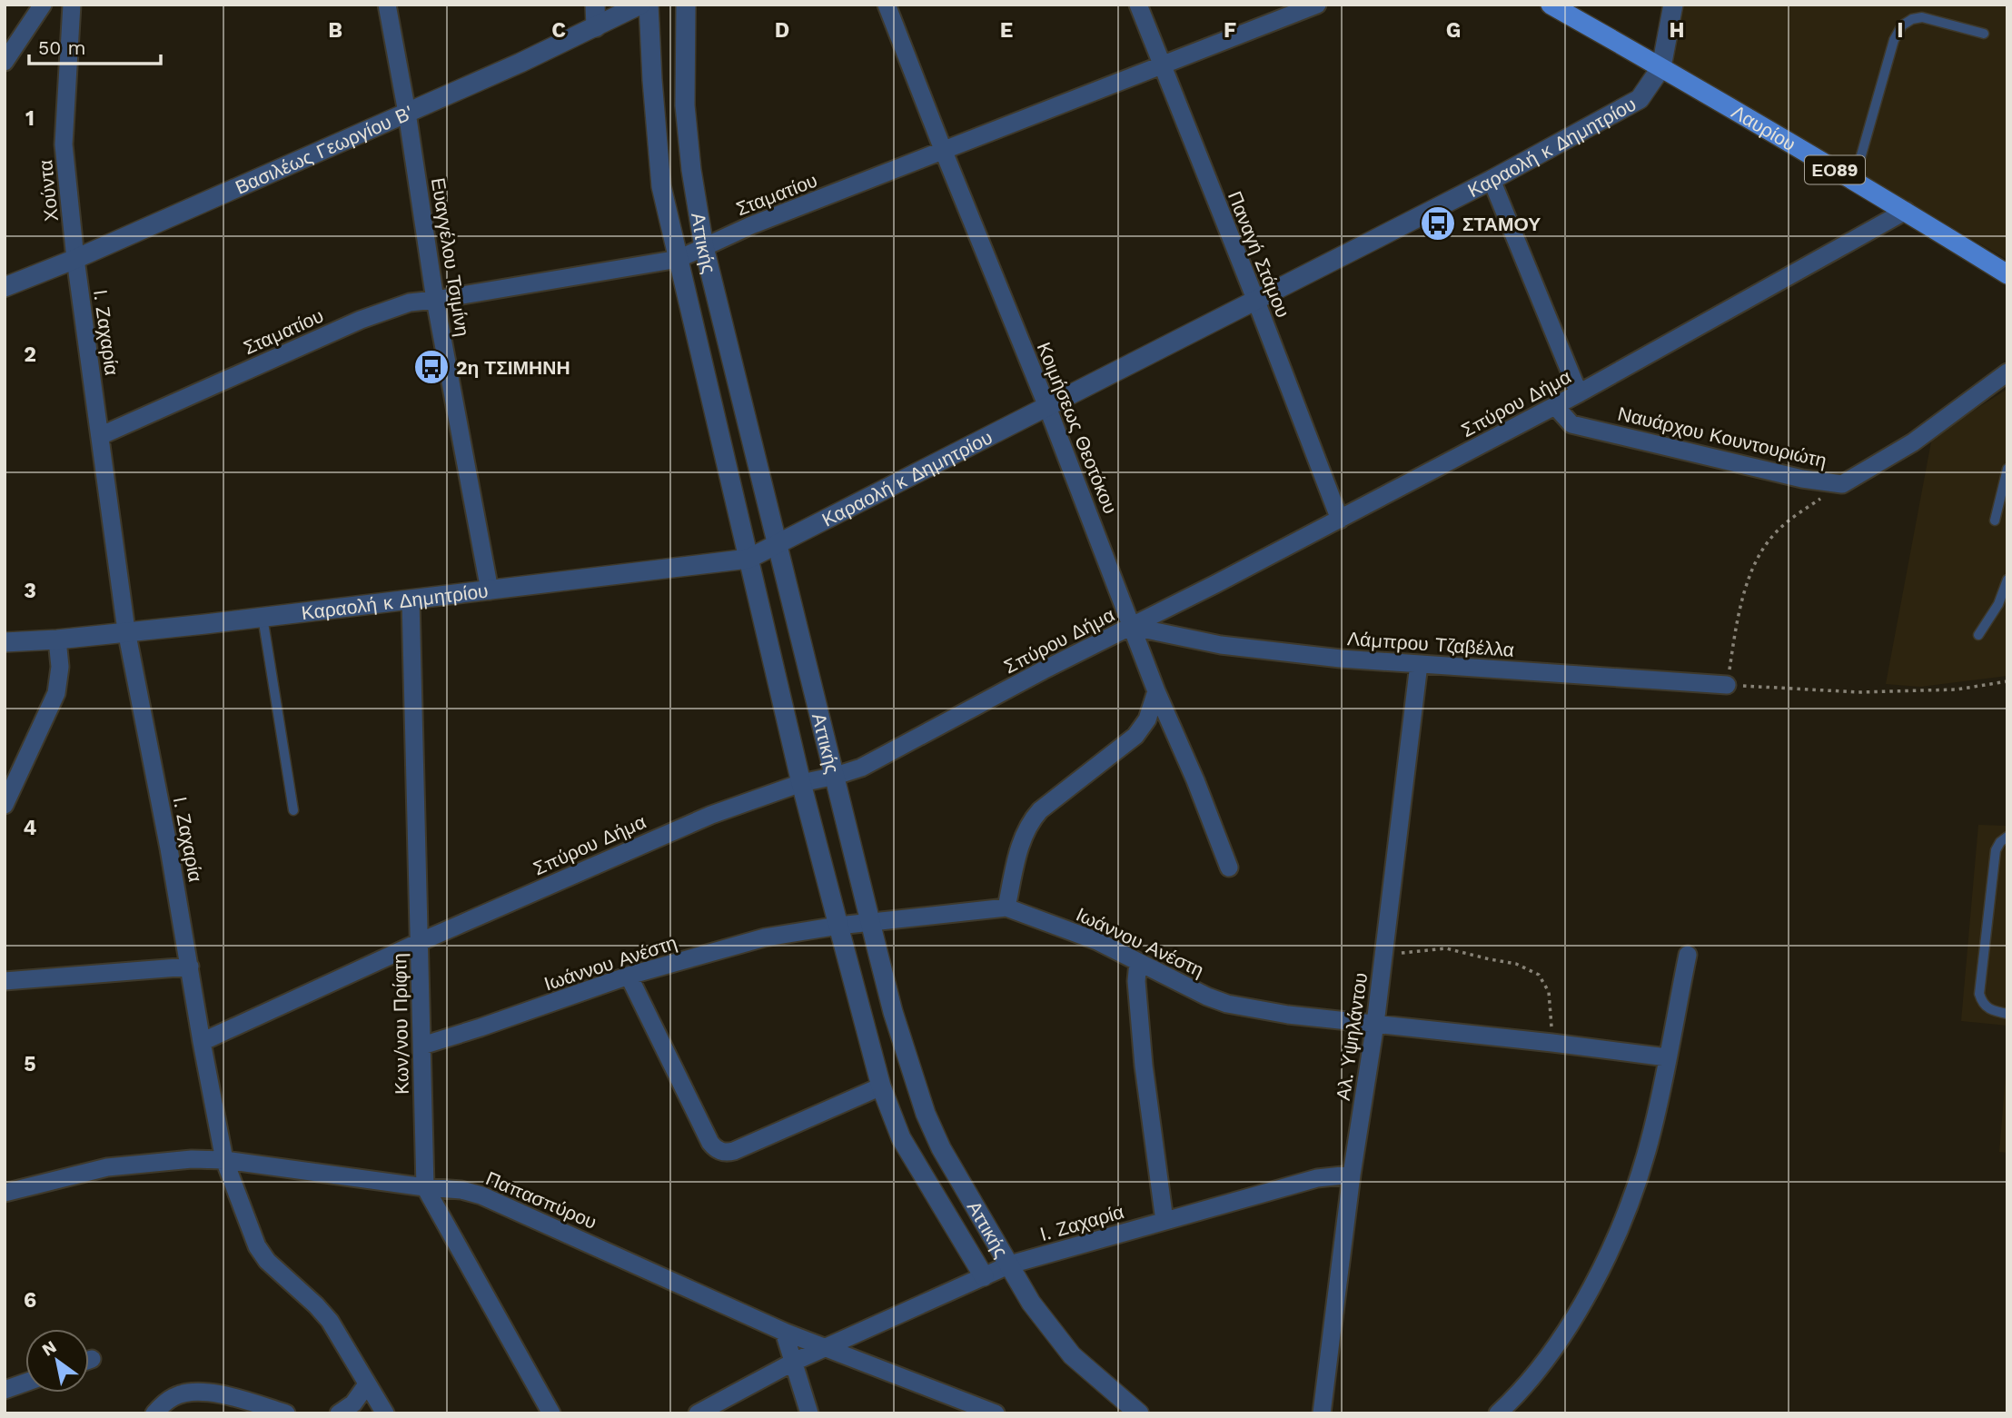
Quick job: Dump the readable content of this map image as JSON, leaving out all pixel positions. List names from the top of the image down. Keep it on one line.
{"streets":{"main road":["Λαυρίου","ΕΟ89"],"street":["Καραολή κ Δημητρίου","Βασιλέως Γεωργίου Β'","Χούντα","Σταματίου","Αττικής","Παναγή Στάμου","Ευαγγέλου Τσιμίνη","Ι. Ζαχαρία","Σπύρου Δήμα","Κοιμήσεως Θεοτόκου","Ναυάρχου Κουντουριώτη","Λάμπρου Τζαβέλλα","Ιωάννου Ανέστη","Κων/νου Πρίφτη","Αλ. Υψηλάντου","Παπασπύρου"]},"crossings":[["Λαυρίου","Καραολή κ Δημητρίου"],["Λαυρίου","Σπύρου Δήμα"],["Καραολή κ Δημητρίου","Αττικής"],["Καραολή κ Δημητρίου","Παναγή Στάμου"],["Καραολή κ Δημητρίου","Ευαγγέλου Τσιμίνη"],["Καραολή κ Δημητρίου","Ι. Ζαχαρία"],["Καραολή κ Δημητρίου","Κοιμήσεως Θεοτόκου"],["Καραολή κ Δημητρίου","Κων/νου Πρίφτη"],["Βασιλέως Γεωργίου Β'","Χούντα"],["Βασιλέως Γεωργίου Β'","Ευαγγέλου Τσιμίνη"],["Βασιλέως Γεωργίου Β'","Ι. Ζαχαρία"],["Χούντα","Ι. Ζαχαρία"],["Σταματίου","Αττικής"],["Σταματίου","Παναγή Στάμου"],["Σταματίου","Ευαγγέλου Τσιμίνη"],["Σταματίου","Ι. Ζαχαρία"],["Σταματίου","Κοιμήσεως Θεοτόκου"],["Αττικής","Ι. Ζαχαρία"],["Αττικής","Σπύρου Δήμα"],["Αττικής","Ιωάννου Ανέστη"],["Παναγή Στάμου","Σπύρου Δήμα"],["Ι. Ζαχαρία","Σπύρου Δήμα"],["Ι. Ζαχαρία","Αλ. Υψηλάντου"],["Ι. Ζαχαρία","Παπασπύρου"],["Σπύρου Δήμα","Κοιμήσεως Θεοτόκου"],["Σπύρου Δήμα","Ναυάρχου Κουντουριώτη"],["Σπύρου Δήμα","Λάμπρου Τζαβέλλα"],["Σπύρου Δήμα","Κων/νου Πρίφτη"],["Κοιμήσεως Θεοτόκου","Λάμπρου Τζαβέλλα"],["Λάμπρου Τζαβέλλα","Αλ. Υψηλάντου"],["Ιωάννου Ανέστη","Κων/νου Πρίφτη"],["Ιωάννου Ανέστη","Αλ. Υψηλάντου"],["Κων/νου Πρίφτη","Παπασπύρου"]],"places":{"bus stop":["ΣΤΑΜΟΥ","2η ΤΣΙΜΗΝΗ"]},"scale_bar":"50 m","north":"top left","grid":{"columns":["B","C","D","E","F","G","H","I"],"rows":["1","2","3","4","5","6"]}}
